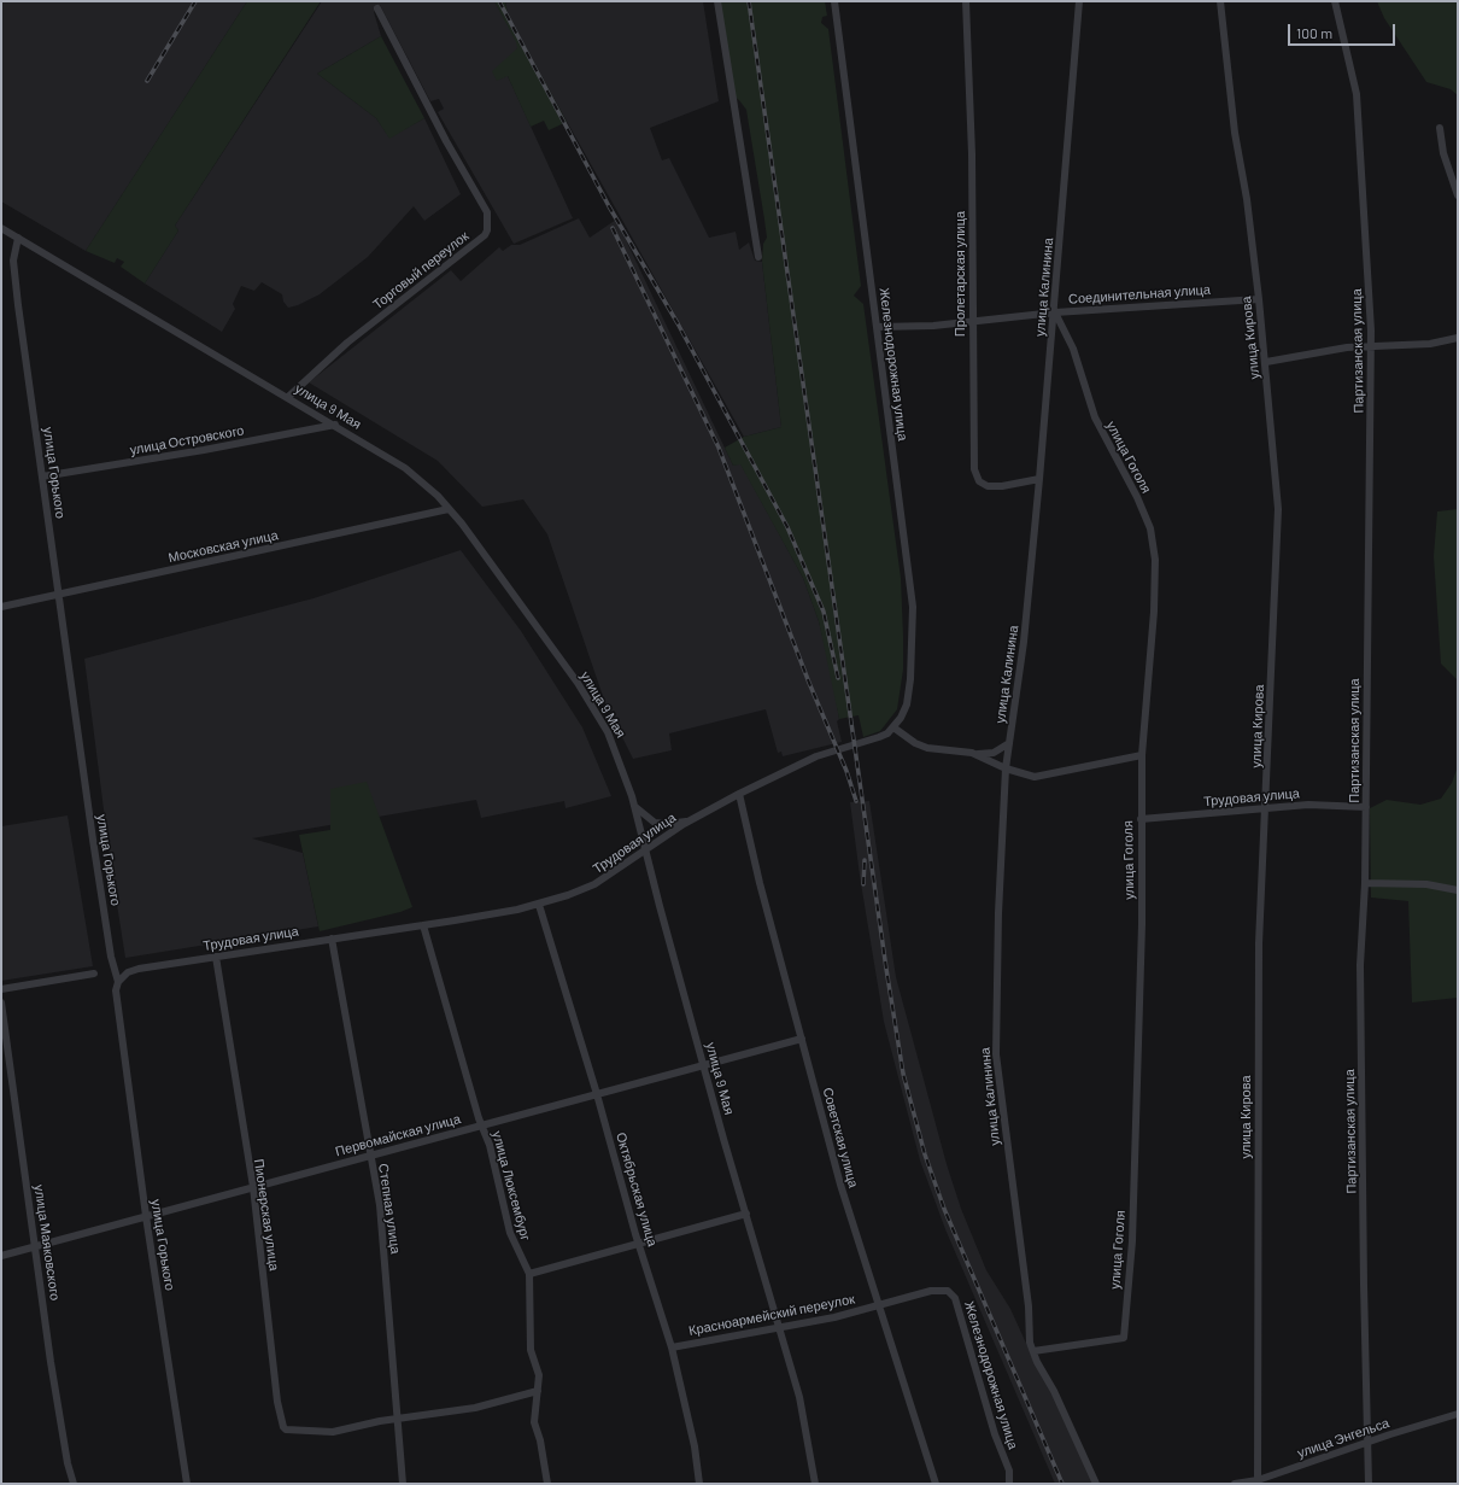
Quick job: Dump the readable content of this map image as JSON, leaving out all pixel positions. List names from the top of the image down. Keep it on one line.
{"streets":{"street":["Торговый переулок","Пролетарская улица","улица Калинина","Соединительная улица","улица Кирова","Партизанская улица","Железнодорожная улица","улица 9 Мая","улица Островского","улица Гоголя","улица Горького","Московская улица","Трудовая улица","Первомайская улица","Советская улица","улица Люксембург","Октябрьская улица","Степная улица","Пионерская улица","улица Маяковского","Красноармейский переулок","улица Энгельса"]},"crossings":[["Торговый переулок","улица 9 Мая"],["Пролетарская улица","улица Калинина"],["Пролетарская улица","Соединительная улица"],["улица Калинина","Соединительная улица"],["улица Калинина","улица Гоголя"],["Соединительная улица","улица Кирова"],["Соединительная улица","Железнодорожная улица"],["Соединительная улица","улица Гоголя"],["улица Кирова","Трудовая улица"],["улица Кирова","улица Энгельса"],["Партизанская улица","Трудовая улица"],["Партизанская улица","улица Энгельса"],["Железнодорожная улица","Трудовая улица"],["Железнодорожная улица","Советская улица"],["Железнодорожная улица","Красноармейский переулок"],["улица 9 Мая","улица Островского"],["улица 9 Мая","улица Горького"],["улица 9 Мая","Московская улица"],["улица 9 Мая","Трудовая улица"],["улица 9 Мая","Первомайская улица"],["улица 9 Мая","Красноармейский переулок"],["улица Островского","улица Горького"],["улица Гоголя","Трудовая улица"],["улица Горького","Московская улица"],["улица Горького","Трудовая улица"],["улица Горького","Первомайская улица"],["Трудовая улица","Советская улица"],["Трудовая улица","улица Люксембург"],["Трудовая улица","Октябрьская улица"],["Трудовая улица","Степная улица"],["Трудовая улица","Пионерская улица"],["Первомайская улица","Советская улица"],["Первомайская улица","улица Люксембург"],["Первомайская улица","Октябрьская улица"],["Первомайская улица","Степная улица"],["Первомайская улица","Пионерская улица"],["Первомайская улица","улица Маяковского"],["Советская улица","Красноармейский переулок"],["Октябрьская улица","Красноармейский переулок"],["Степная улица","Пионерская улица"]],"scale_bar":"100 m"}
